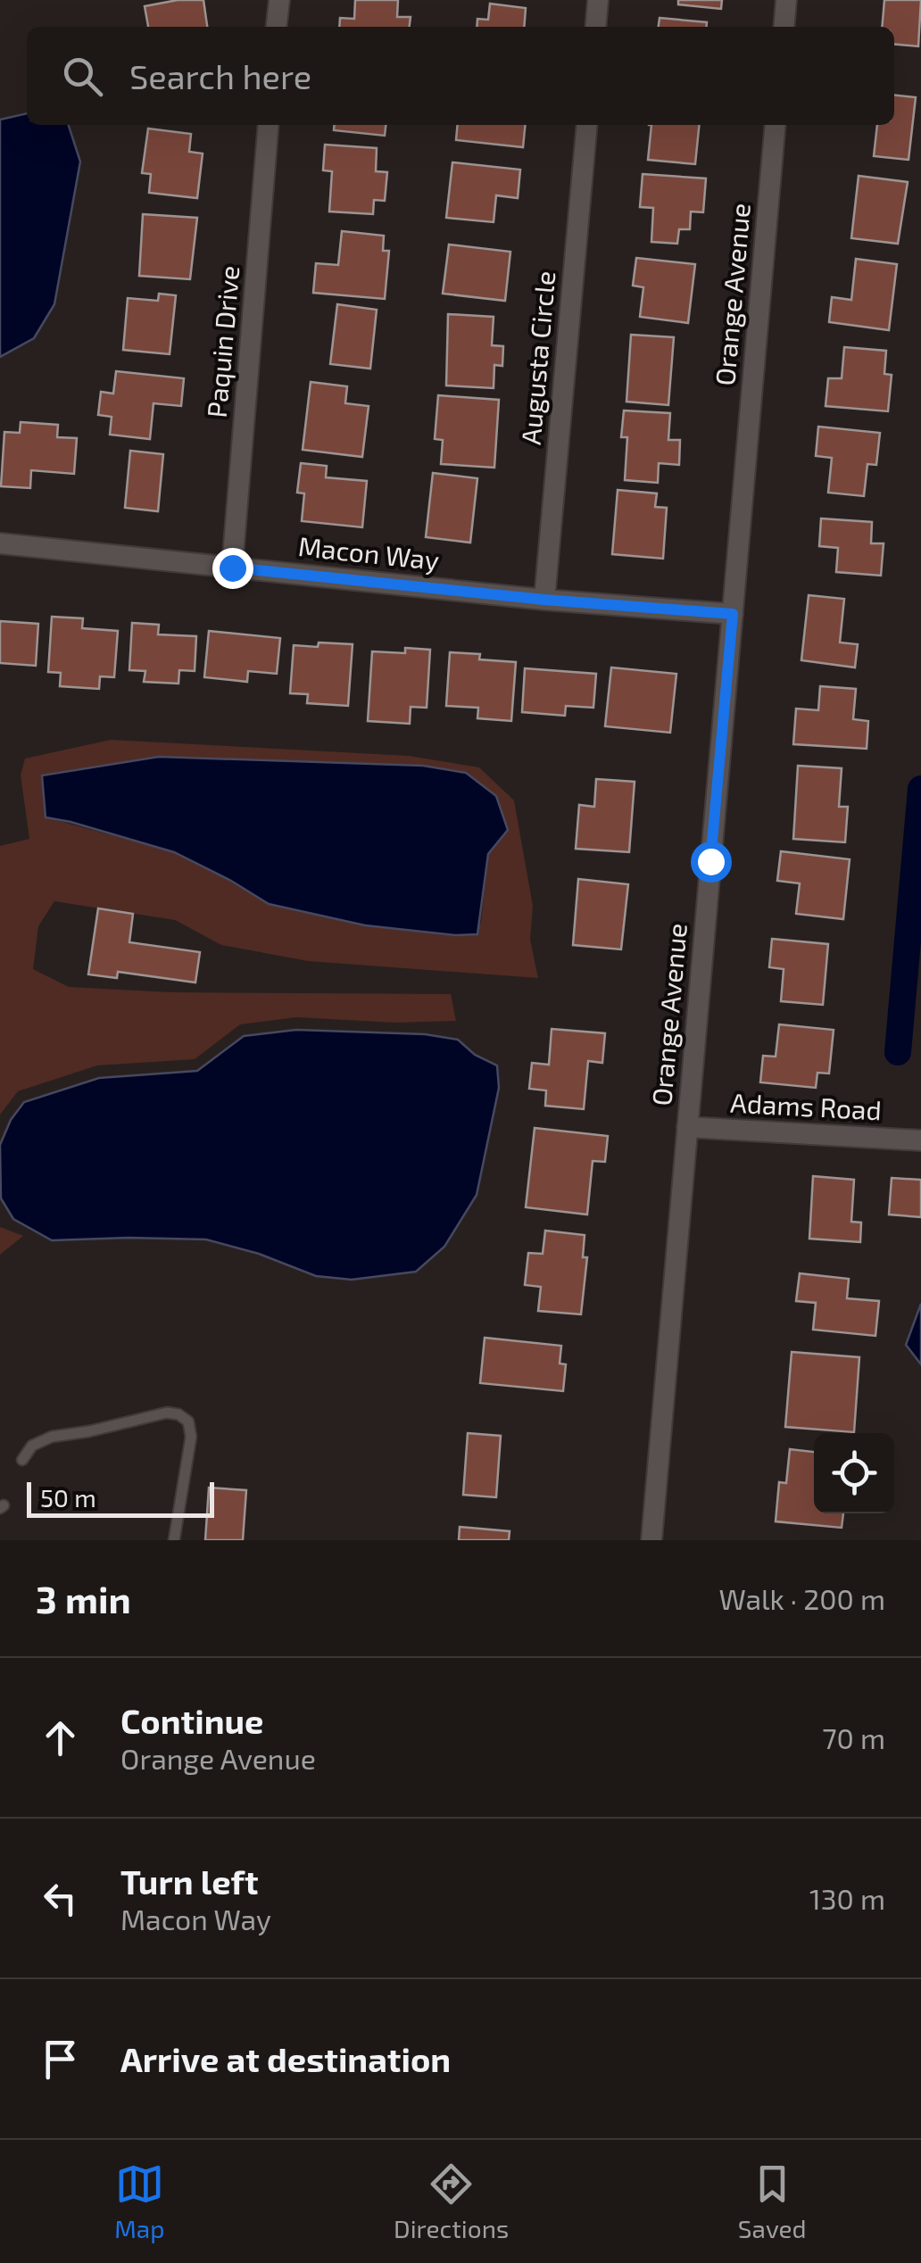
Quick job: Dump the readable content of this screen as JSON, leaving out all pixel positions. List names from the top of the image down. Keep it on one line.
{"streets":{"street":["Orange Avenue","Paquin Drive","Augusta Circle","Macon Way","Adams Road"]},"crossings":[["Orange Avenue","Macon Way"],["Orange Avenue","Adams Road"],["Paquin Drive","Macon Way"],["Augusta Circle","Macon Way"]],"scale_bar":"50 m","page":{"search":"Search here","scale":"50 m","heading":["3 min","Walk · 200 m"],"list":[["Continue","Orange Avenue","70 m"],["Turn left","Macon Way","130 m"],"Arrive at destination"],"nav":["Map","Directions","Saved"]}}
